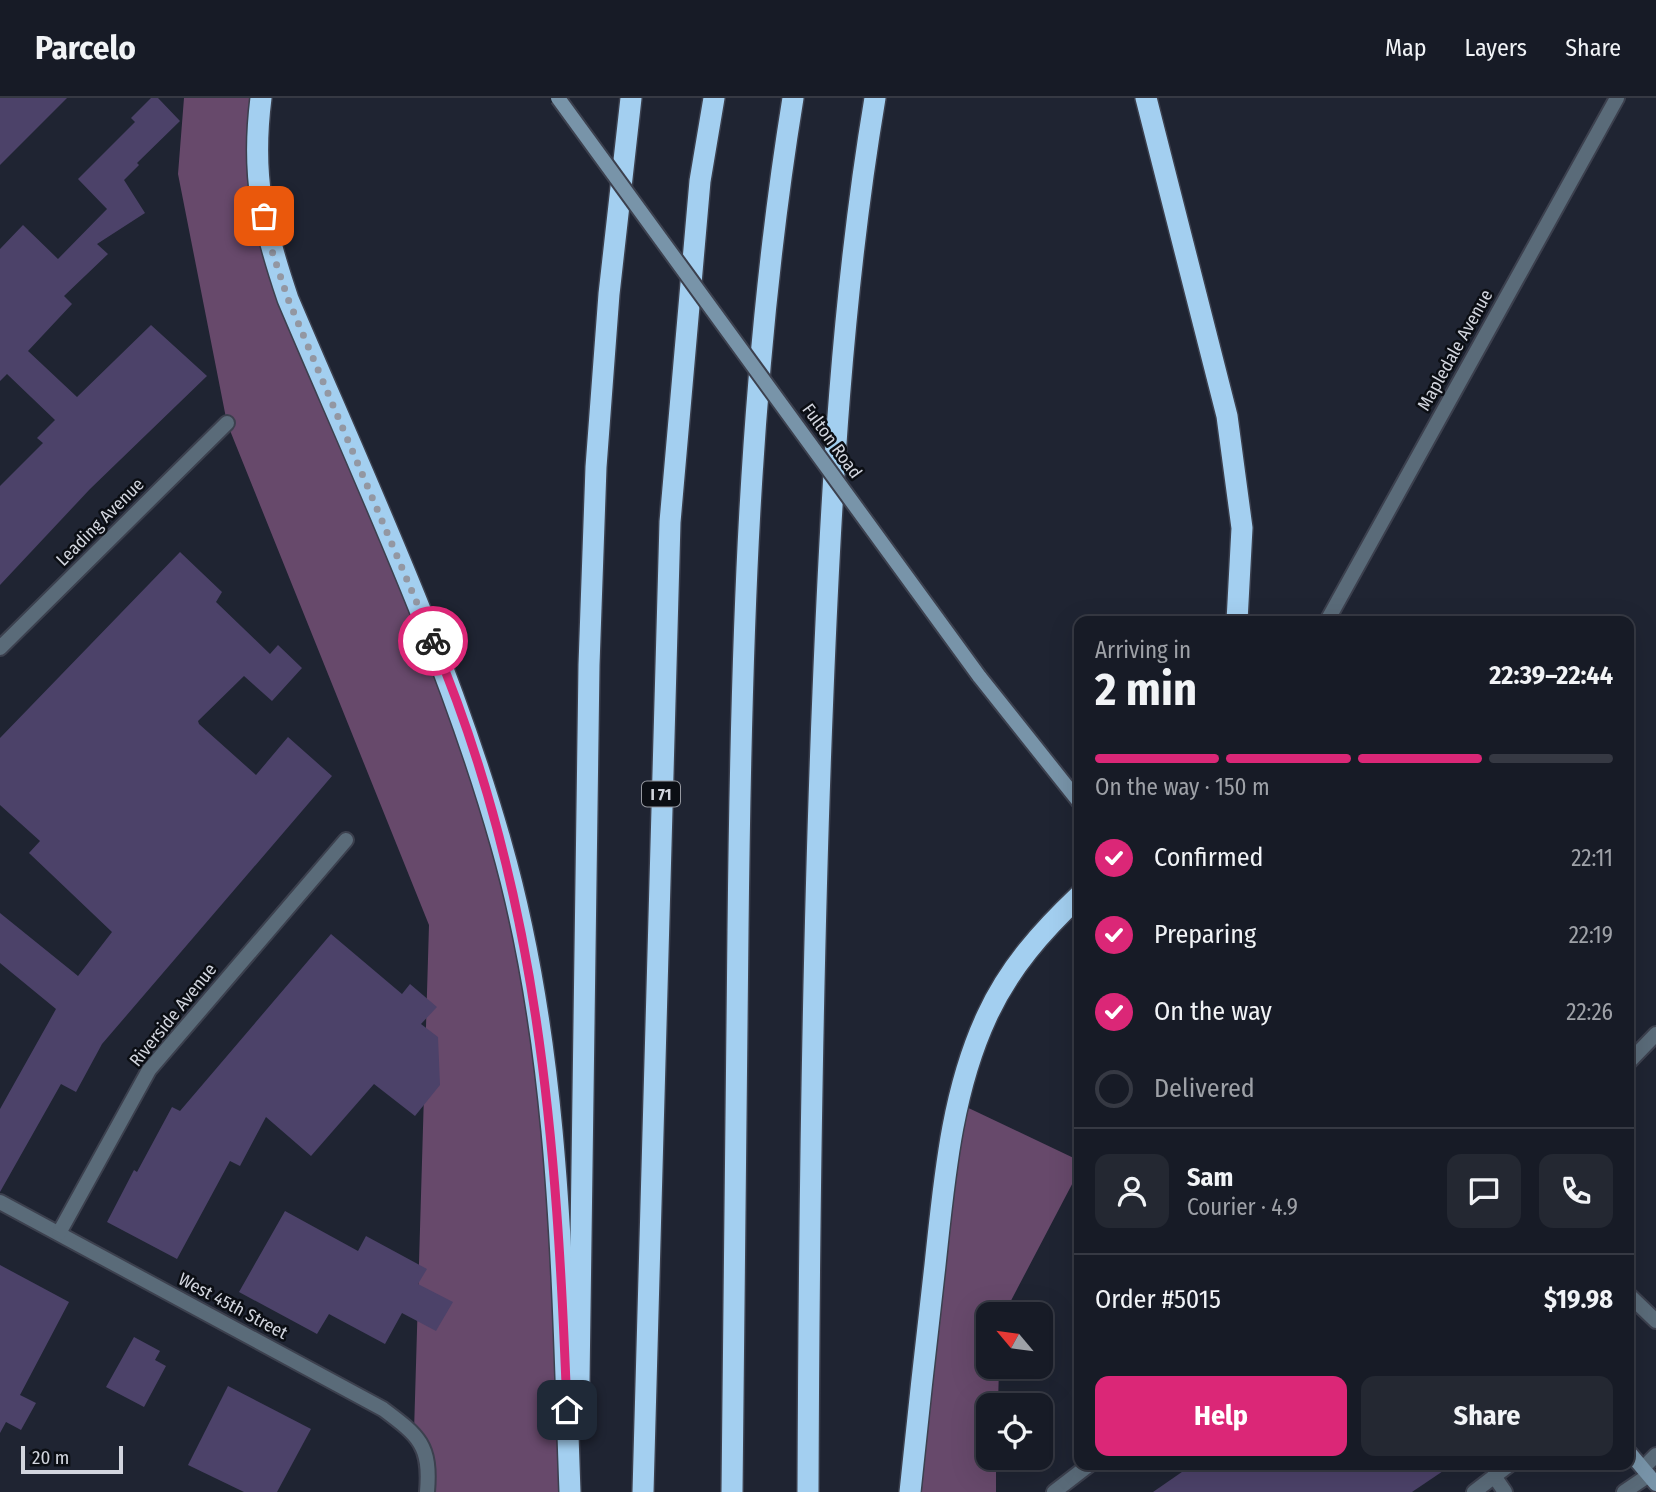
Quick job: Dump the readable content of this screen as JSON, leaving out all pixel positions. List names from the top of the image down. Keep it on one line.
{"streets":{"highway":["I 71"],"main road":["Fulton Road"],"street":["Mapledale Avenue","Leading Avenue","Riverside Avenue","West 45th Street"]},"crossings":[["Riverside Avenue","West 45th Street"]],"scale_bar":"20 m","north":"top left","page":{"header":"Parcelo","nav":["Map","Layers","Share"],"heading":["2 min","Arriving in","22:39–22:44"],"panel":["Sam","Courier · 4.9","Order #5015","$19.98"],"bar":"On the way · 150 m","list":[["Confirmed","22:11"],["Preparing","22:19"],["On the way","22:26"],"Delivered"],"buttons":["Help","Share"],"scale":"20 m"}}
